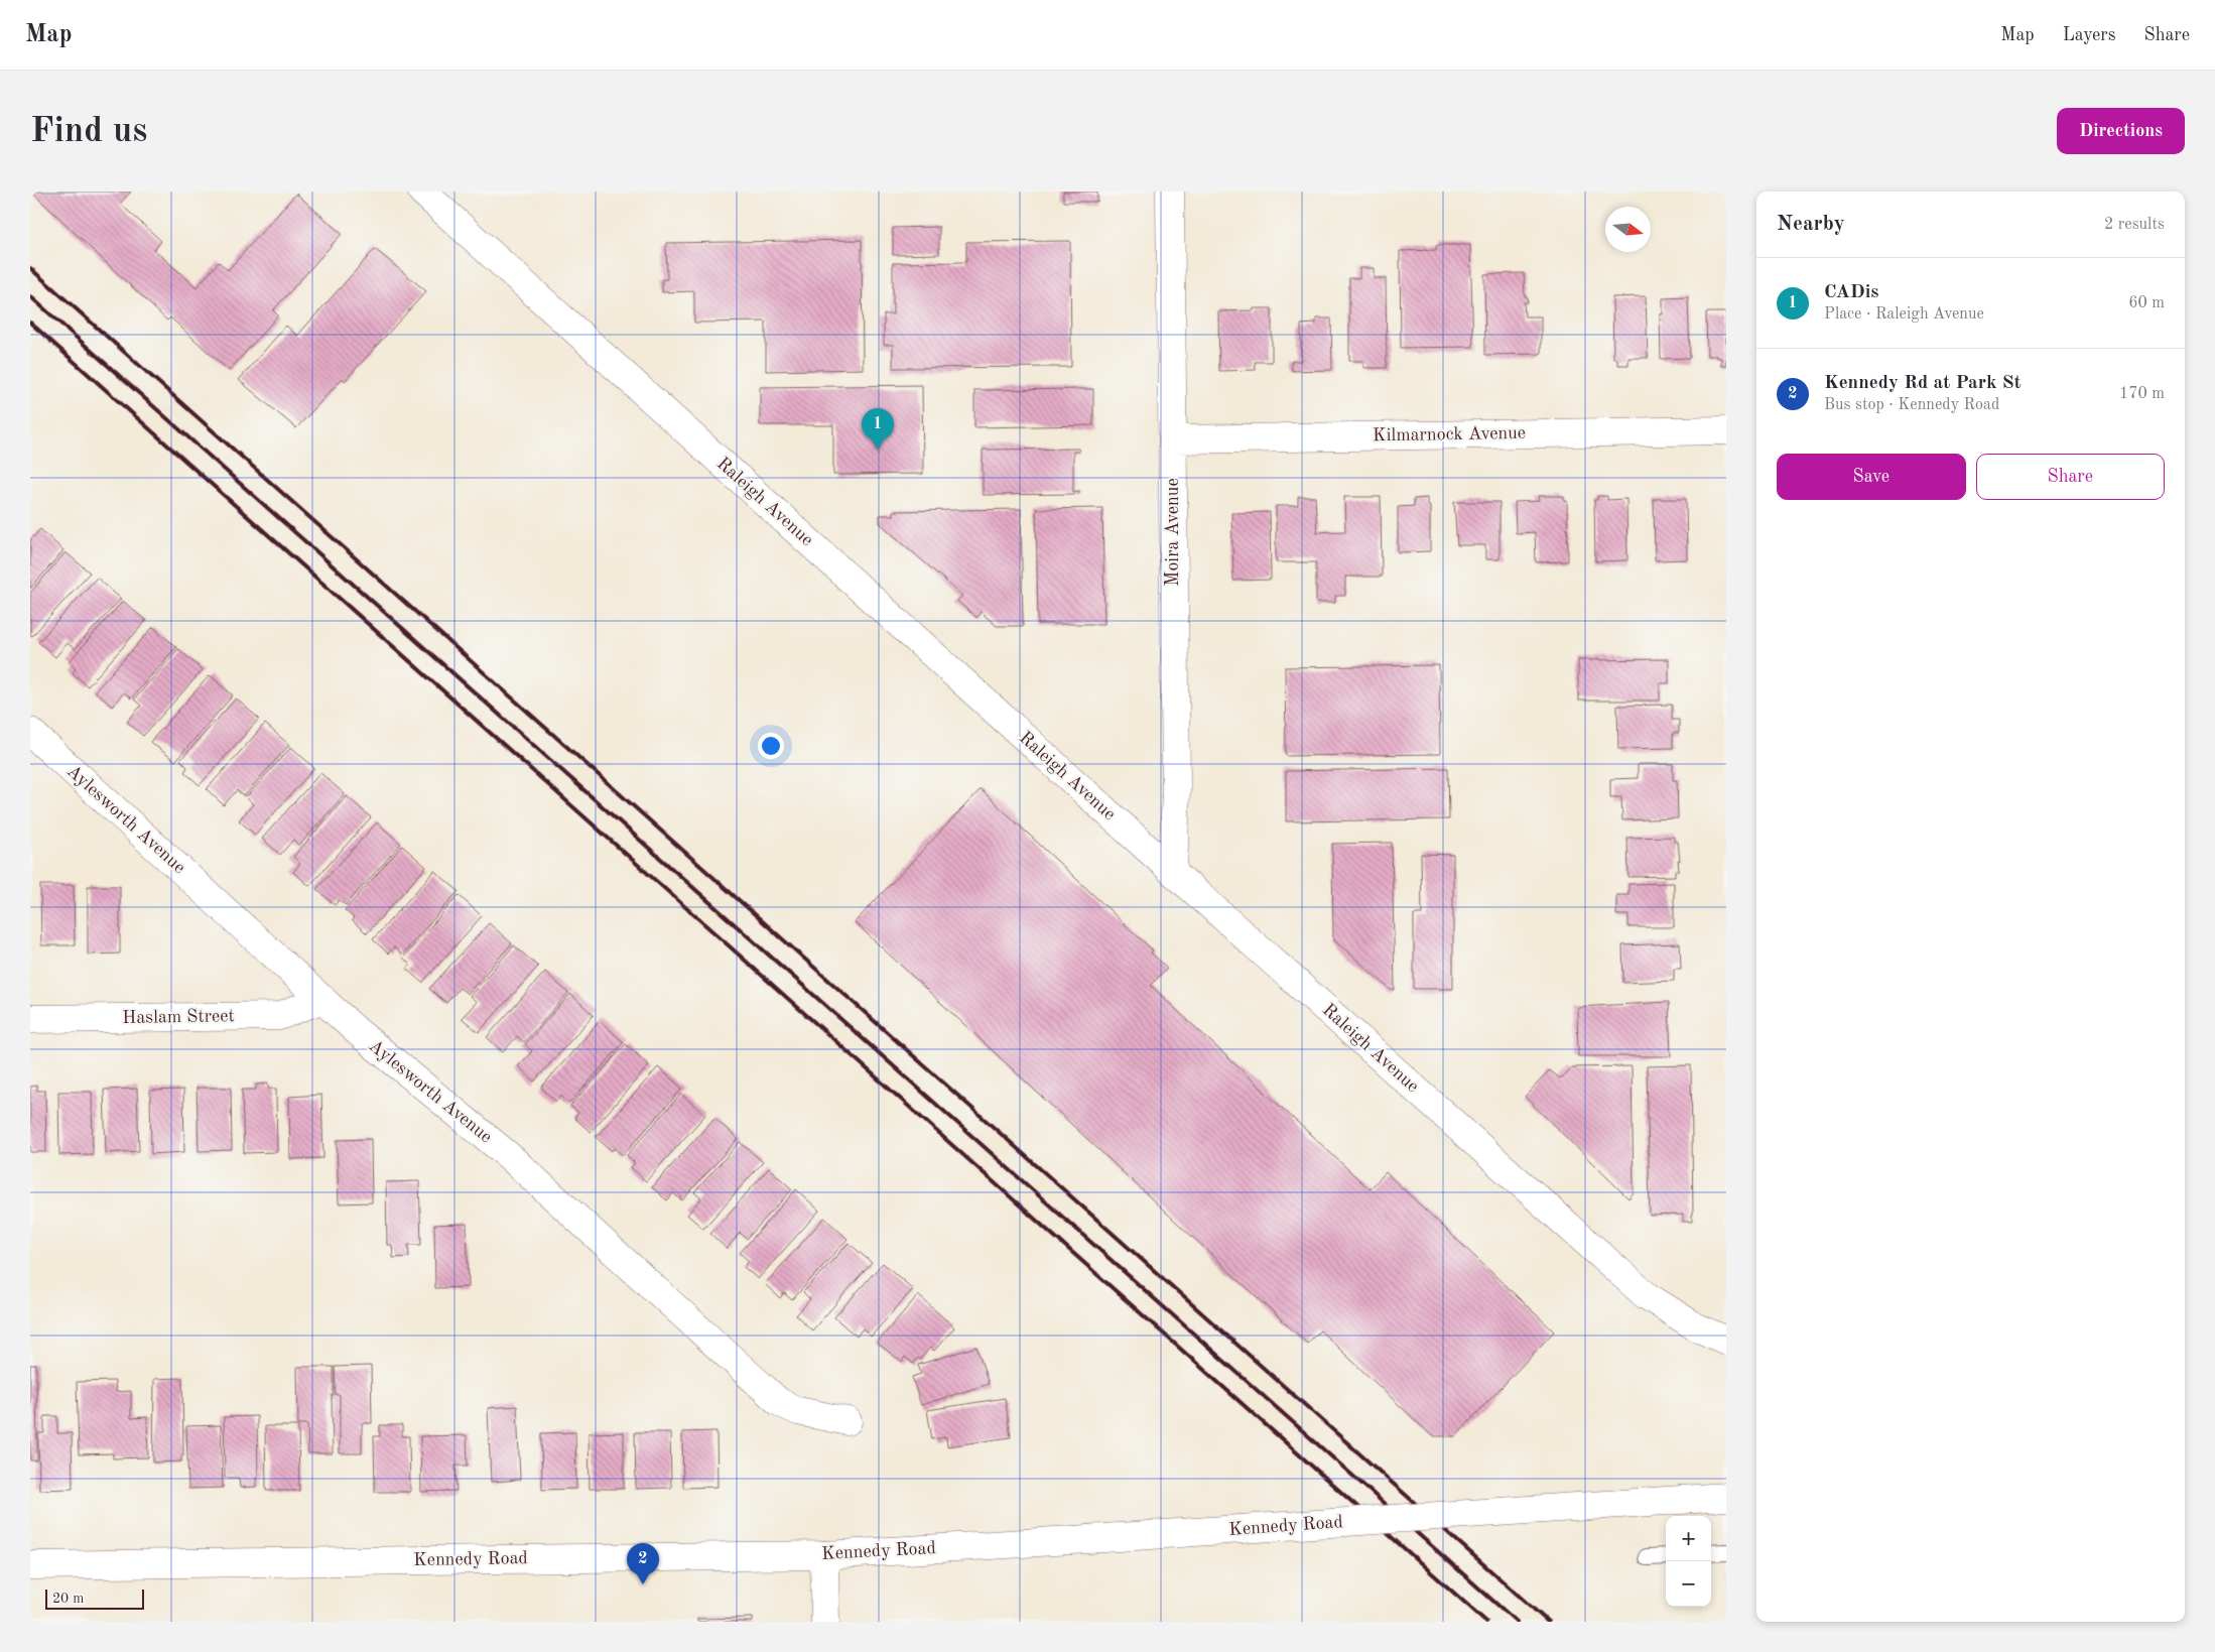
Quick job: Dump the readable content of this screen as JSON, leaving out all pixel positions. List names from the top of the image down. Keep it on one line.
{"streets":{"street":["Kilmarnock Avenue","Raleigh Avenue","Moira Avenue","Aylesworth Avenue","Haslam Street","Kennedy Road"]},"crossings":[["Kilmarnock Avenue","Moira Avenue"],["Raleigh Avenue","Moira Avenue"],["Aylesworth Avenue","Haslam Street"]],"scale_bar":"20 m","north":"right","page":{"header":"Map","nav":["Map","Layers","Share"],"buttons":["Directions",["Save","Share"]],"title":"Find us","heading":["Nearby","2 results"],"list":[{"mark":"1","name":"CADis","note":"Place · Raleigh Avenue","value":"60 m"},{"mark":"2","name":"Kennedy Rd at Park St","note":"Bus stop · Kennedy Road","value":"170 m"}],"pins":["1","2"],"map_buttons":["+","−"],"scale":"20 m"}}
